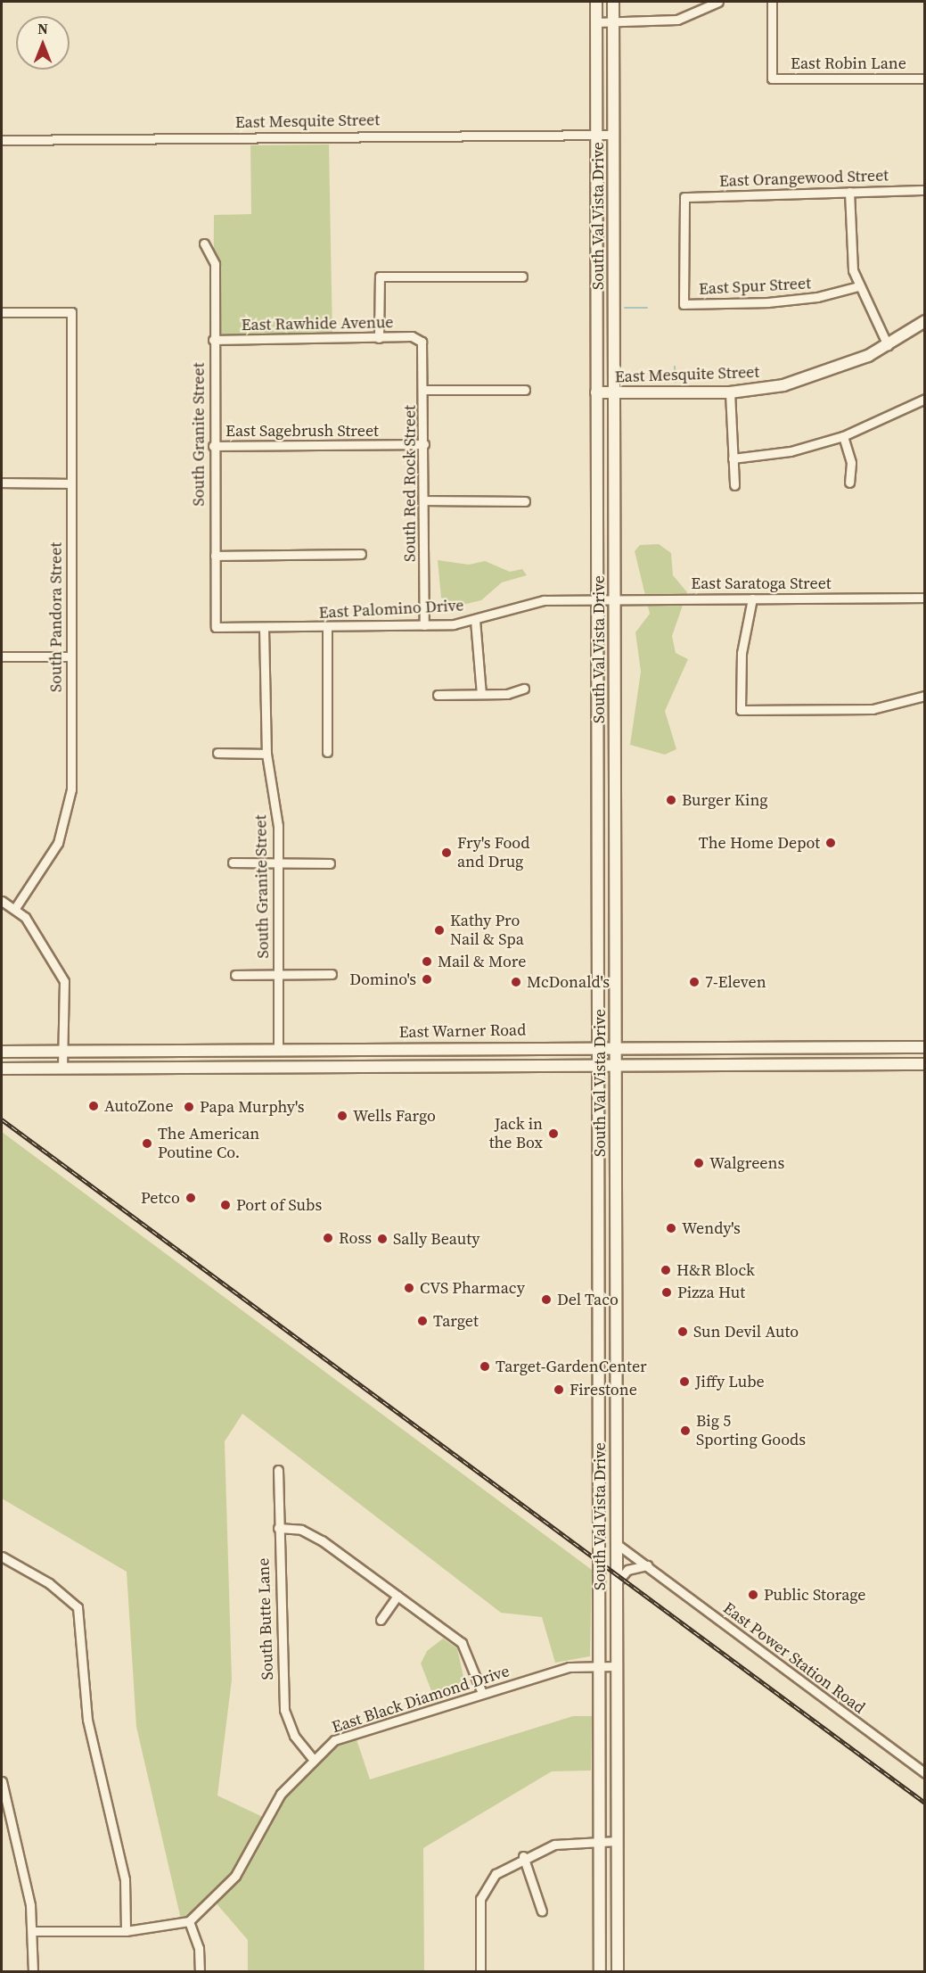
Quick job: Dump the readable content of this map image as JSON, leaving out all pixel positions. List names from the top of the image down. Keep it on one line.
{"streets":{"main road":["East Mesquite Street","South Val Vista Drive","East Warner Road"],"street":["East Robin Lane","East Orangewood Street","East Spur Street","East Rawhide Avenue","East Sagebrush Street","South Granite Street","South Red Rock Street","East Saratoga Street","East Palomino Drive","South Pandora Street","South Butte Lane","East Power Station Road","East Black Diamond Drive"]},"crossings":[["East Mesquite Street","South Val Vista Drive"],["East Orangewood Street","East Spur Street"],["South Val Vista Drive","East Saratoga Street"],["South Val Vista Drive","East Palomino Drive"],["South Val Vista Drive","East Warner Road"],["South Val Vista Drive","East Power Station Road"],["South Val Vista Drive","East Black Diamond Drive"],["East Rawhide Avenue","South Granite Street"],["East Rawhide Avenue","South Red Rock Street"],["East Sagebrush Street","South Granite Street"],["East Sagebrush Street","South Red Rock Street"],["South Granite Street","East Palomino Drive"],["South Granite Street","East Warner Road"],["South Red Rock Street","East Palomino Drive"],["East Saratoga Street","East Palomino Drive"],["South Butte Lane","East Black Diamond Drive"]],"places":["Burger King","The Home Depot","Fry's Food and Drug","Kathy Pro Nail & Spa","Mail & More","Domino's","McDonald's","7-Eleven","AutoZone","Papa Murphy's","Wells Fargo","Jack in the Box","The American Poutine Co.","Walgreens","Petco","Port of Subs","Wendy's","Ross","Sally Beauty","H&R Block","CVS Pharmacy","Pizza Hut","Del Taco","Target","Sun Devil Auto","Target-GardenCenter","Jiffy Lube","Firestone","Big 5 Sporting Goods","Public Storage"],"north":"top"}
